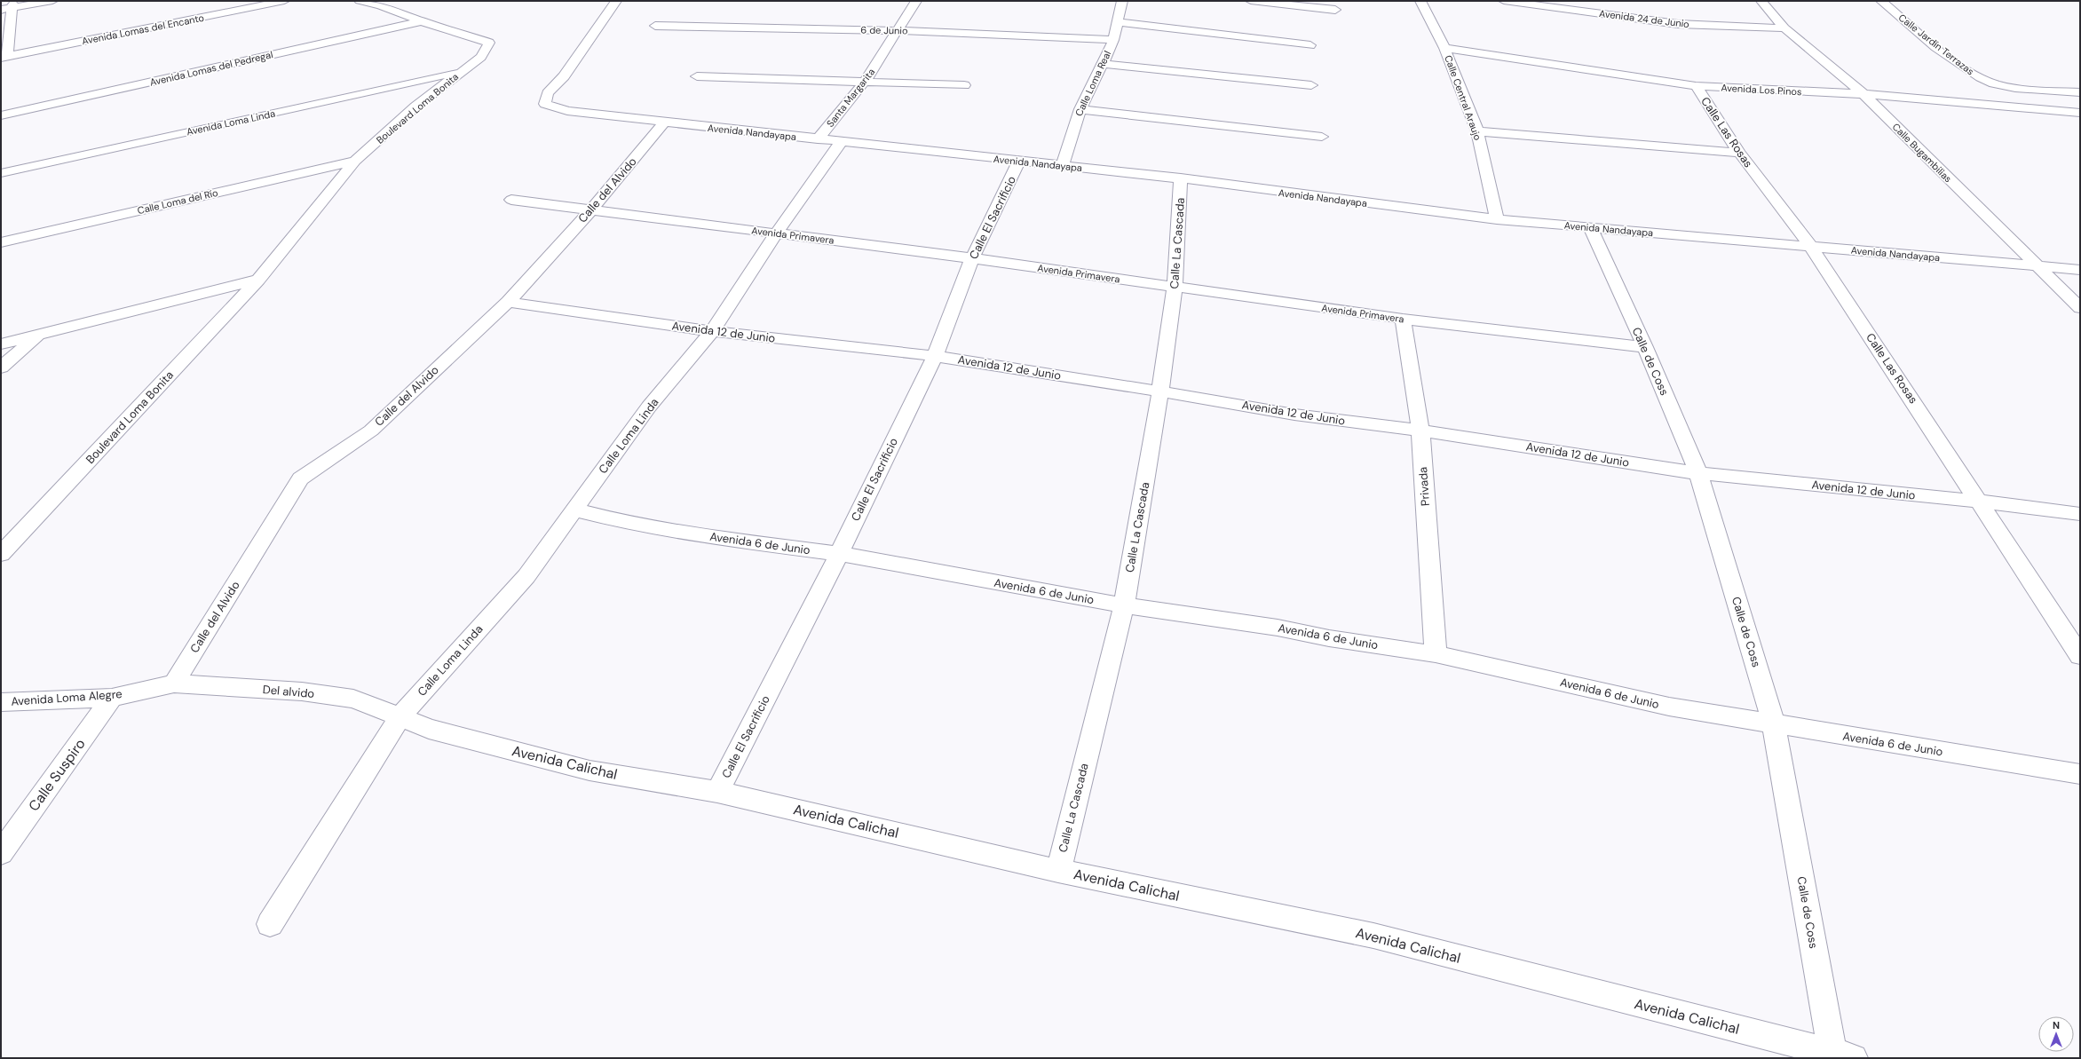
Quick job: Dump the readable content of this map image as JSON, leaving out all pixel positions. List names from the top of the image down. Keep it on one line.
{"streets":{"street":["Avenida 24 de Junio","Avenida Lomas del Encanto","6 de Junio","Calle Jardín Terrazas","Avenida Lomas del Pedregal","Calle Loma Real","Avenida Los Pinos","Santa Margarita","Calle Central Araujo","Boulevard Loma Bonita","Avenida Loma Linda","Avenida Nandayapa","Calle Las Rosas","Calle Bugambilias","Calle del Alvido","Calle Loma del Río","Calle El Sacrificio","Avenida Primavera","Calle La Cascada","Avenida 12 de Junio","Calle de Coss","Calle Loma Linda","Privada","Avenida 6 de Junio","Del alvido","Avenida Loma Alegre","Avenida Calichal","Calle Suspiro"]},"crossings":[["Avenida 24 de Junio","Calle Bugambilias"],["6 de Junio","Calle Loma Real"],["6 de Junio","Santa Margarita"],["Calle Jardín Terrazas","Avenida Los Pinos"],["Avenida Lomas del Pedregal","Boulevard Loma Bonita"],["Calle Loma Real","Avenida Nandayapa"],["Avenida Los Pinos","Calle Central Araujo"],["Avenida Los Pinos","Calle Las Rosas"],["Avenida Los Pinos","Calle Bugambilias"],["Santa Margarita","Avenida Nandayapa"],["Calle Central Araujo","Avenida Nandayapa"],["Boulevard Loma Bonita","Avenida Loma Linda"],["Boulevard Loma Bonita","Calle Loma del Río"],["Avenida Nandayapa","Calle Las Rosas"],["Avenida Nandayapa","Calle Bugambilias"],["Avenida Nandayapa","Calle del Alvido"],["Avenida Nandayapa","Calle El Sacrificio"],["Avenida Nandayapa","Calle La Cascada"],["Avenida Nandayapa","Calle de Coss"],["Avenida Nandayapa","Calle Loma Linda"],["Calle Las Rosas","Avenida 12 de Junio"],["Calle del Alvido","Avenida Primavera"],["Calle del Alvido","Avenida 12 de Junio"],["Calle del Alvido","Del alvido"],["Calle del Alvido","Avenida Loma Alegre"],["Calle El Sacrificio","Avenida Primavera"],["Calle El Sacrificio","Avenida 12 de Junio"],["Calle El Sacrificio","Avenida 6 de Junio"],["Calle El Sacrificio","Avenida Calichal"],["Avenida Primavera","Calle La Cascada"],["Avenida Primavera","Calle de Coss"],["Avenida Primavera","Calle Loma Linda"],["Avenida Primavera","Privada"],["Calle La Cascada","Avenida 12 de Junio"],["Calle La Cascada","Avenida 6 de Junio"],["Calle La Cascada","Avenida Calichal"],["Avenida 12 de Junio","Calle de Coss"],["Avenida 12 de Junio","Calle Loma Linda"],["Avenida 12 de Junio","Privada"],["Calle de Coss","Avenida 6 de Junio"],["Calle de Coss","Avenida Calichal"],["Calle Loma Linda","Avenida 6 de Junio"],["Calle Loma Linda","Del alvido"],["Calle Loma Linda","Avenida Calichal"],["Privada","Avenida 6 de Junio"],["Del alvido","Avenida Loma Alegre"],["Del alvido","Avenida Calichal"],["Avenida Loma Alegre","Calle Suspiro"]],"north":"top"}
